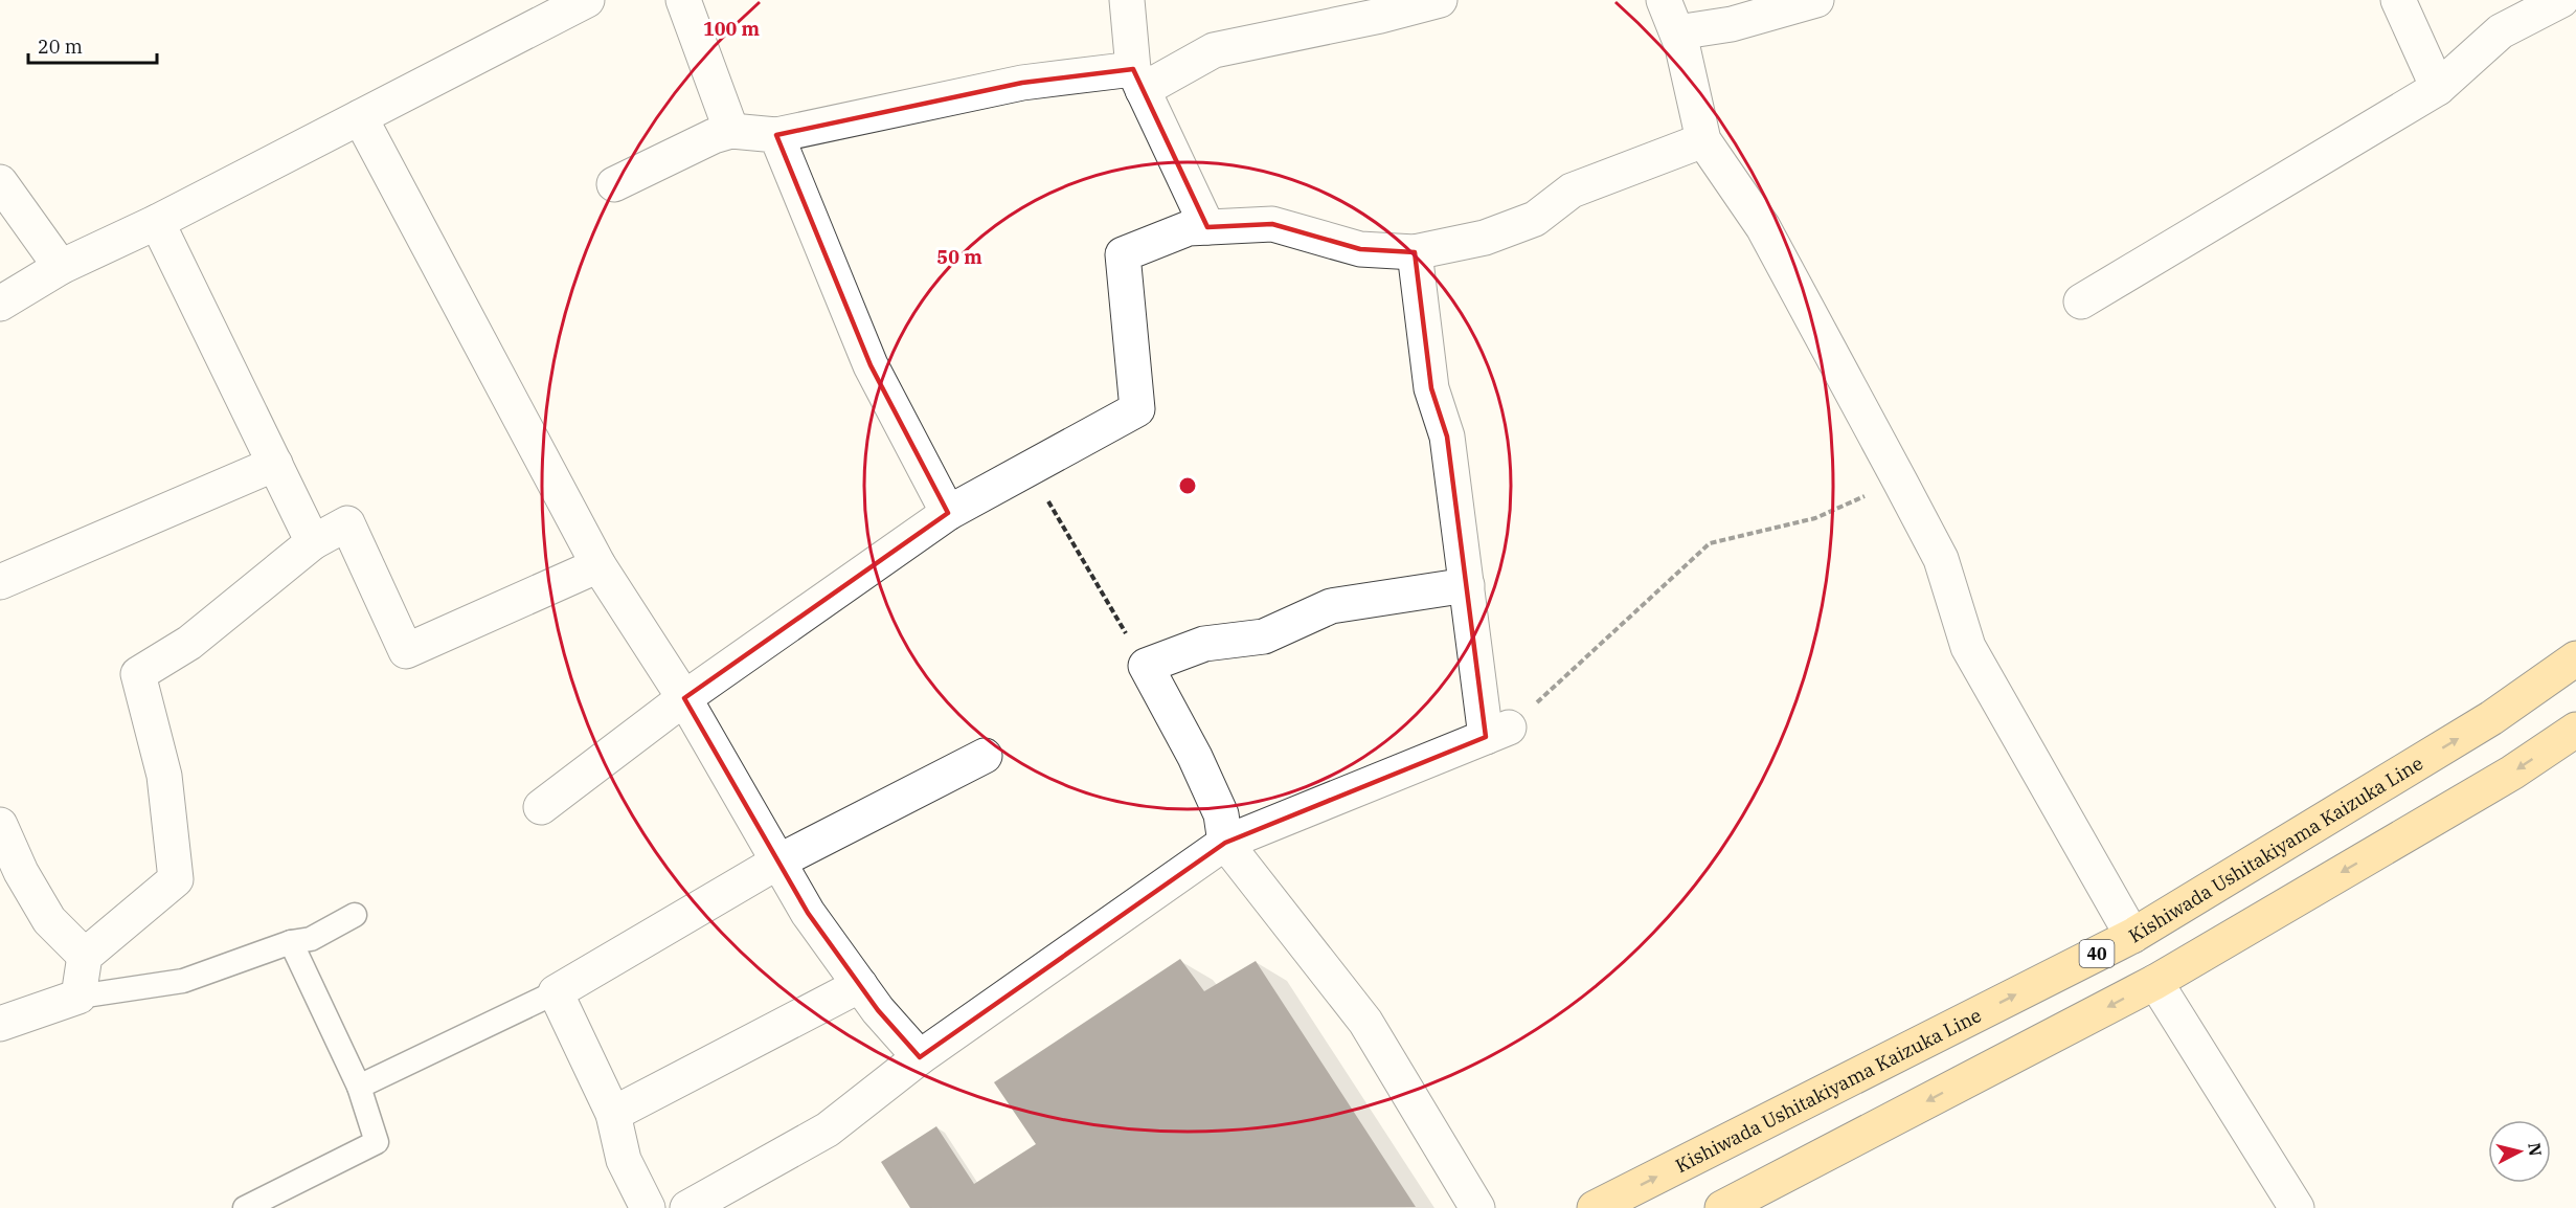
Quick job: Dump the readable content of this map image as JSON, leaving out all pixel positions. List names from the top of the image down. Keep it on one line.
{"streets":{"main road":["Kishiwada Ushitakiyama Kaizuka Line","40"]},"scale_bar":"20 m","north":"right","rings":["100 m","50 m"]}
